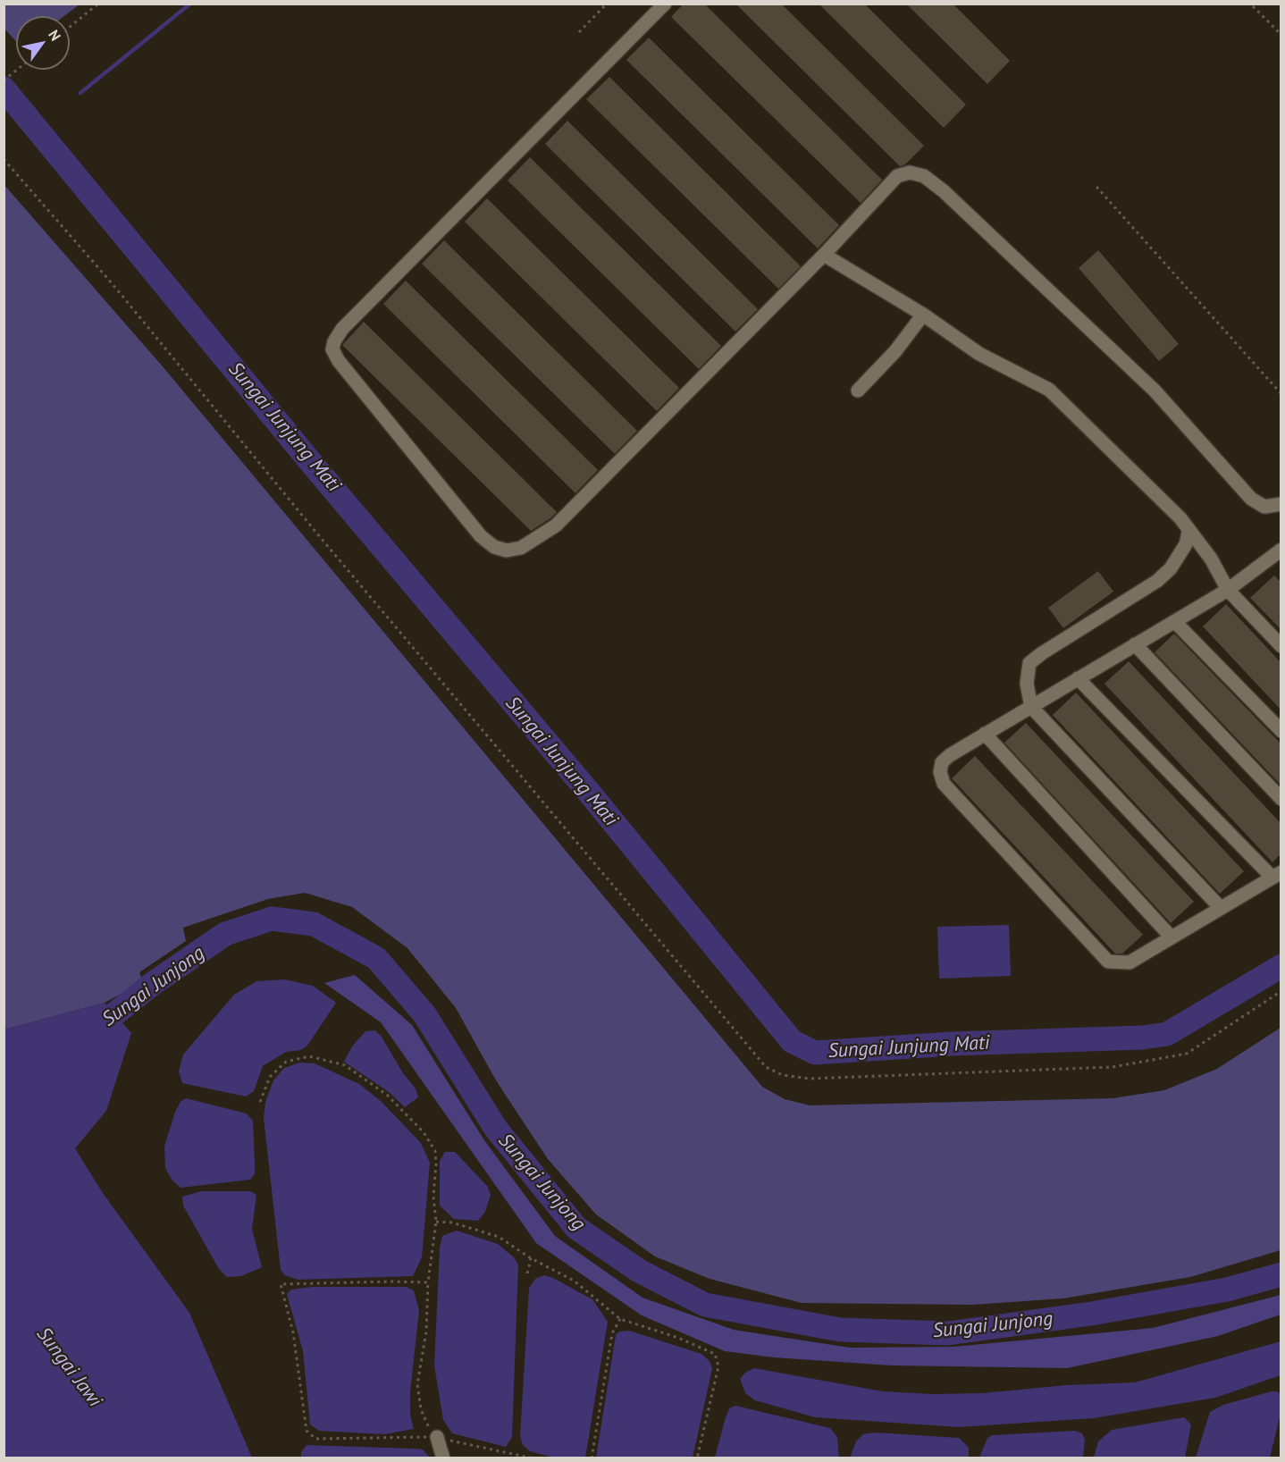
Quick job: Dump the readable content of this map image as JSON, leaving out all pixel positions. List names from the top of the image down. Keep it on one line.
{"water":["Sungai Junjung Mati","Sungai Junjong","Sungai Jawi"],"north":"top right"}
